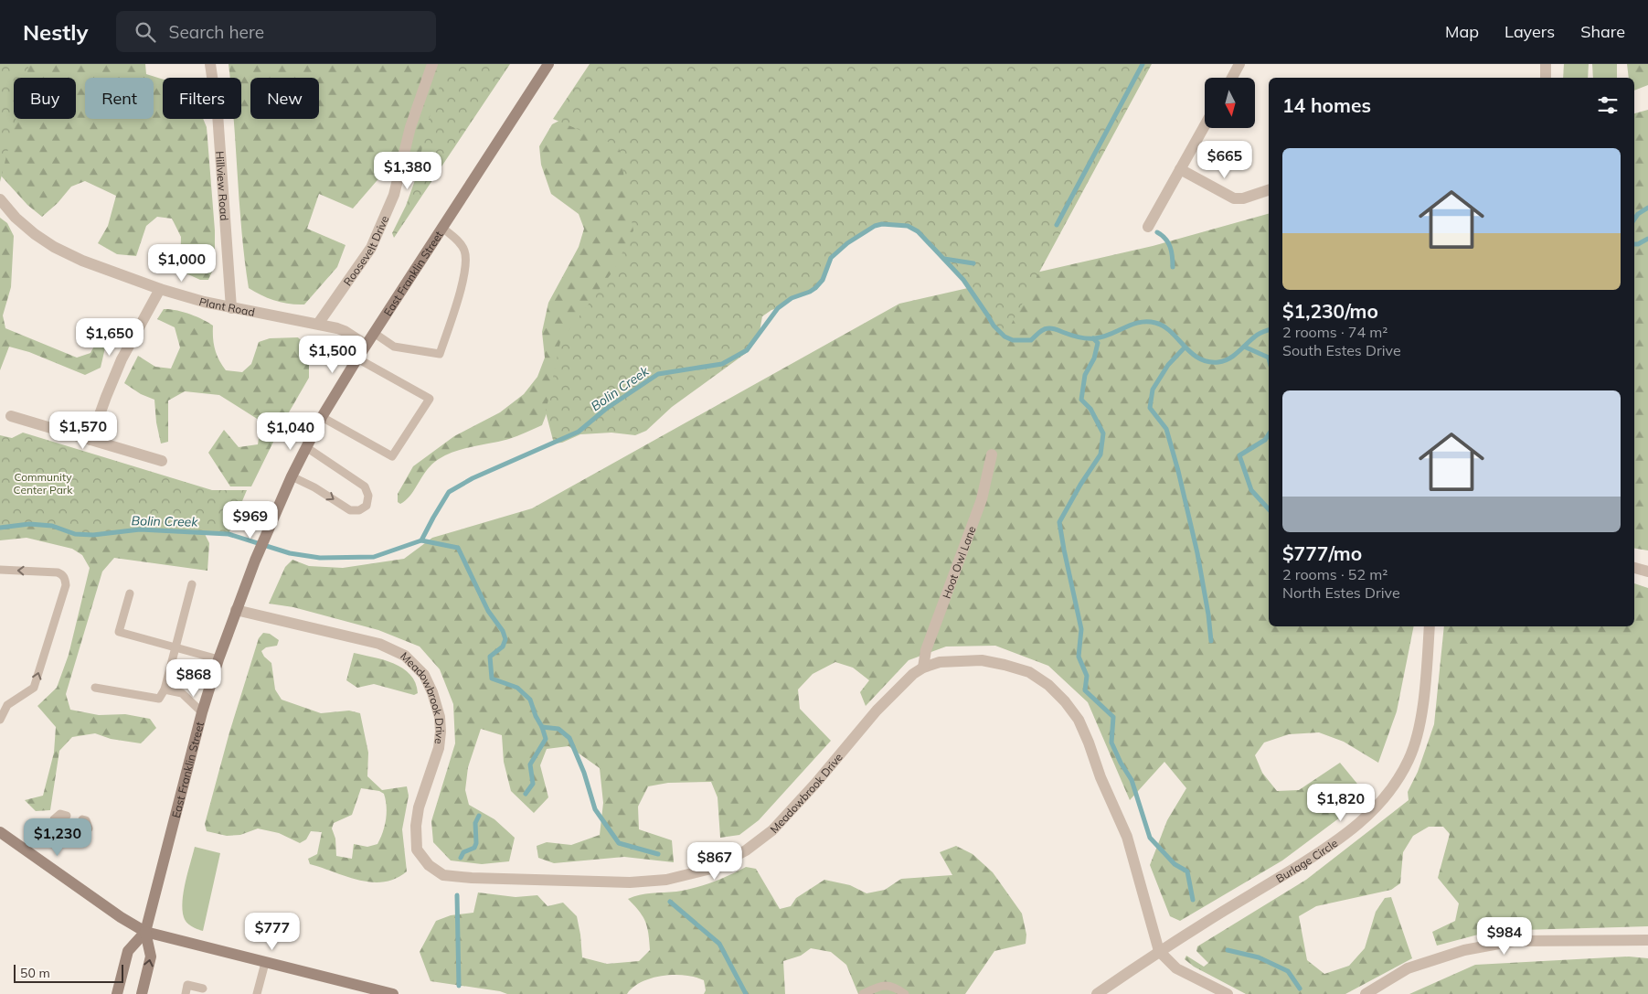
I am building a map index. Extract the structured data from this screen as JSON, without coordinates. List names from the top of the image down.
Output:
{
  "streets": {
    "main road": ["East Franklin Street"],
    "street": [
      "Hillview Road",
      "Roosevelt Drive",
      "Plant Road",
      "Hoot Owl Lane",
      "Meadowbrook Drive",
      "Burlage Circle"
    ]
  },
  "crossings": [
    ["Hillview Road", "Plant Road"],
    ["Roosevelt Drive", "Plant Road"],
    ["East Franklin Street", "Plant Road"],
    ["East Franklin Street", "Meadowbrook Drive"],
    ["Hoot Owl Lane", "Meadowbrook Drive"],
    ["Meadowbrook Drive", "Burlage Circle"]
  ],
  "water": ["Bolin Creek"],
  "parks": ["Community Center Park"],
  "scale_bar": "50 m",
  "north": "bottom",
  "page": {
    "header": "Nestly",
    "search": "Search here",
    "nav": ["Map", "Layers", "Share"],
    "chip": [
      "Buy",
      "Rent",
      "Filters",
      "New"
    ],
    "heading": "14 homes",
    "list": [
      {
        "name": "$1,230/mo",
        "note": "2 rooms · 74 m² · South Estes Drive"
      },
      {
        "name": "$777/mo",
        "note": "2 rooms · 52 m² · North Estes Drive"
      }
    ],
    "price": [
      "$665",
      "$1,380",
      "$1,000",
      "$1,650",
      "$1,500",
      "$1,570",
      "$1,040",
      "$969",
      "$868",
      "$1,820",
      "$1,230",
      "$867",
      "$777",
      "$984"
    ],
    "scale": "50 m"
  }
}
